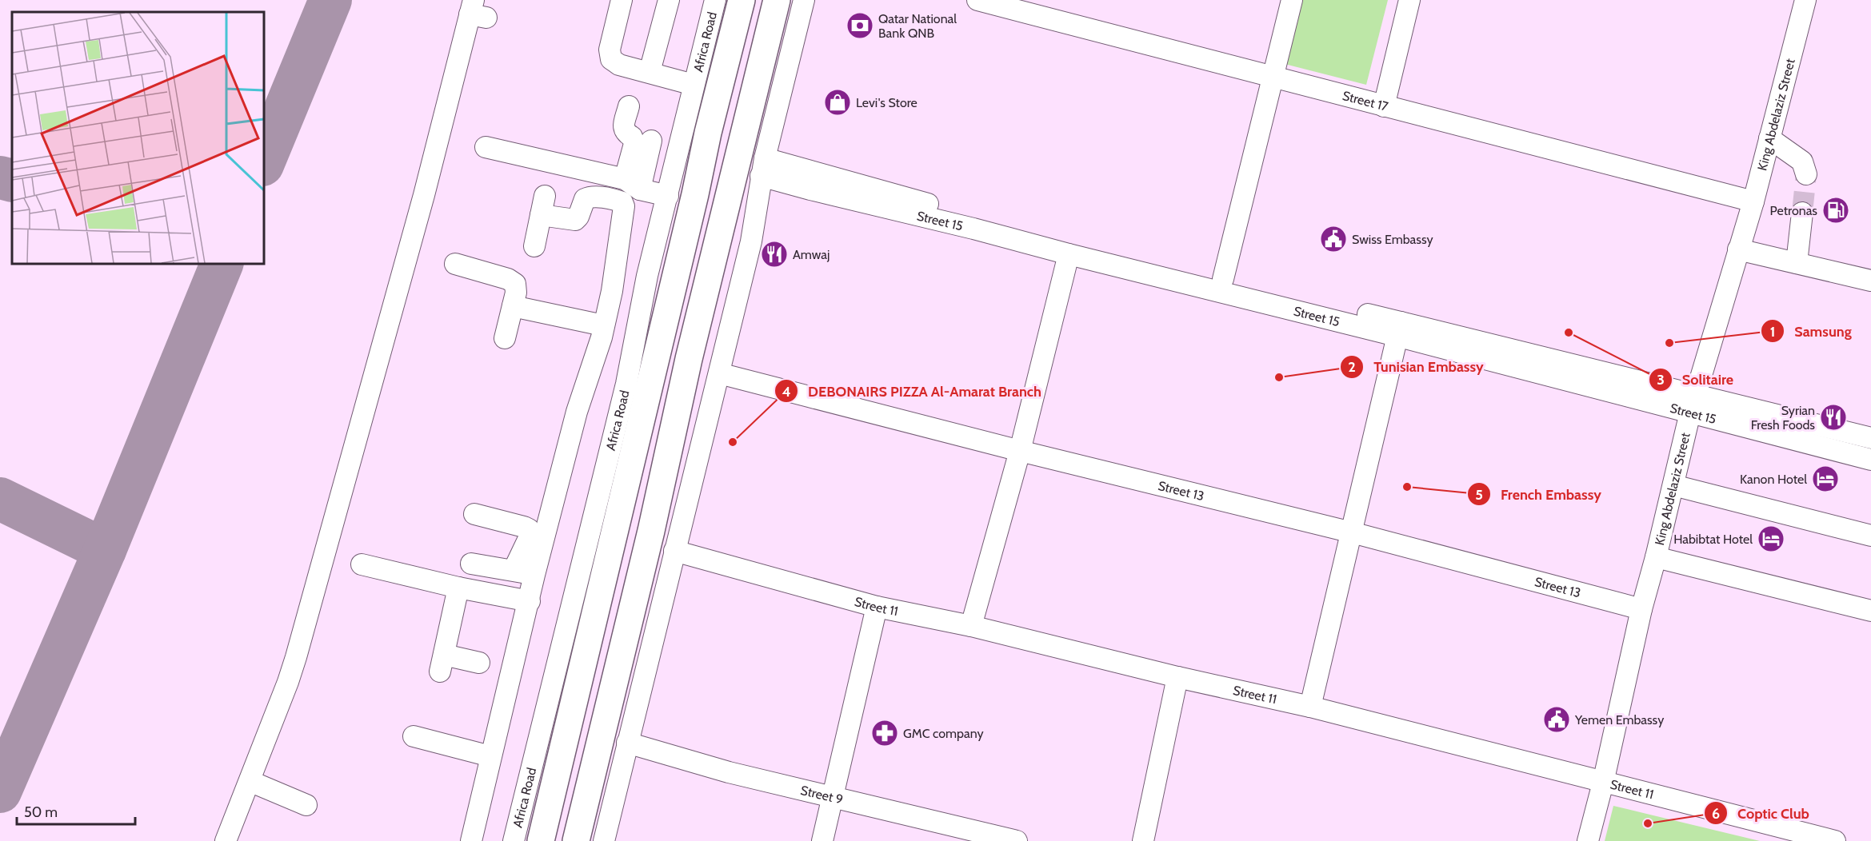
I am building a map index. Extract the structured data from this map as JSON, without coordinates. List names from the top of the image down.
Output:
{
  "streets": {
    "highway": ["Africa Road"],
    "street": [
      "Street 17",
      "King Abdelaziz Street",
      "Street 15",
      "Street 13",
      "Street 11",
      "Street 9"
    ]
  },
  "crossings": [
    ["Street 17", "King Abdelaziz Street"],
    ["King Abdelaziz Street", "Street 15"],
    ["King Abdelaziz Street", "Street 13"],
    ["King Abdelaziz Street", "Street 11"]
  ],
  "places": {
    "bank": ["Qatar National Bank QNB"],
    "shop": ["Levi's Store"],
    "fuel station": ["Petronas"],
    "public building": ["Swiss Embassy", "Yemen Embassy"],
    "restaurant": ["Amwaj", "Syrian Fresh Foods"],
    "other": [
      "Solitaire",
      "Samsung",
      "Tunisian Embassy",
      "DEBONAIRS PIZZA Al-Amarat Branch",
      "French Embassy",
      "Coptic Club"
    ],
    "hotel": ["Kanon Hotel", "Habibtat Hotel"],
    "pharmacy": ["GMC company"]
  },
  "scale_bar": "50 m"
}
